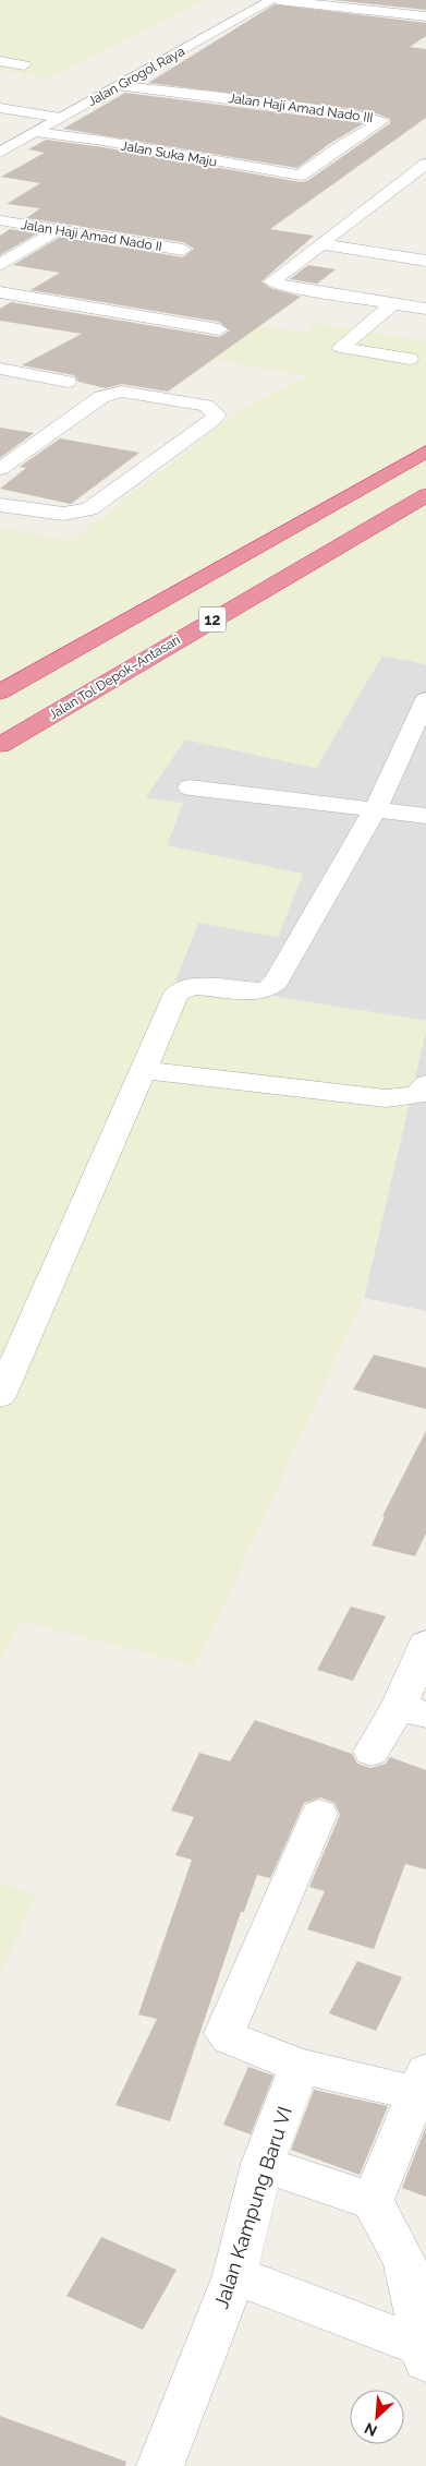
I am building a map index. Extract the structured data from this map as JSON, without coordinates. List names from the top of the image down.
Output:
{
  "streets": {
    "highway": ["12", "Jalan Tol Depok–Antasari"],
    "street": [
      "Jalan Grogol Raya",
      "Jalan Haji Amad Nado III",
      "Jalan Suka Maju",
      "Jalan Haji Amad Nado II",
      "Jalan Kampung Baru VI"
    ]
  },
  "crossings": [
    ["Jalan Grogol Raya", "Jalan Haji Amad Nado III"],
    ["Jalan Grogol Raya", "Jalan Suka Maju"],
    ["Jalan Haji Amad Nado III", "Jalan Suka Maju"]
  ],
  "north": "bottom left"
}
